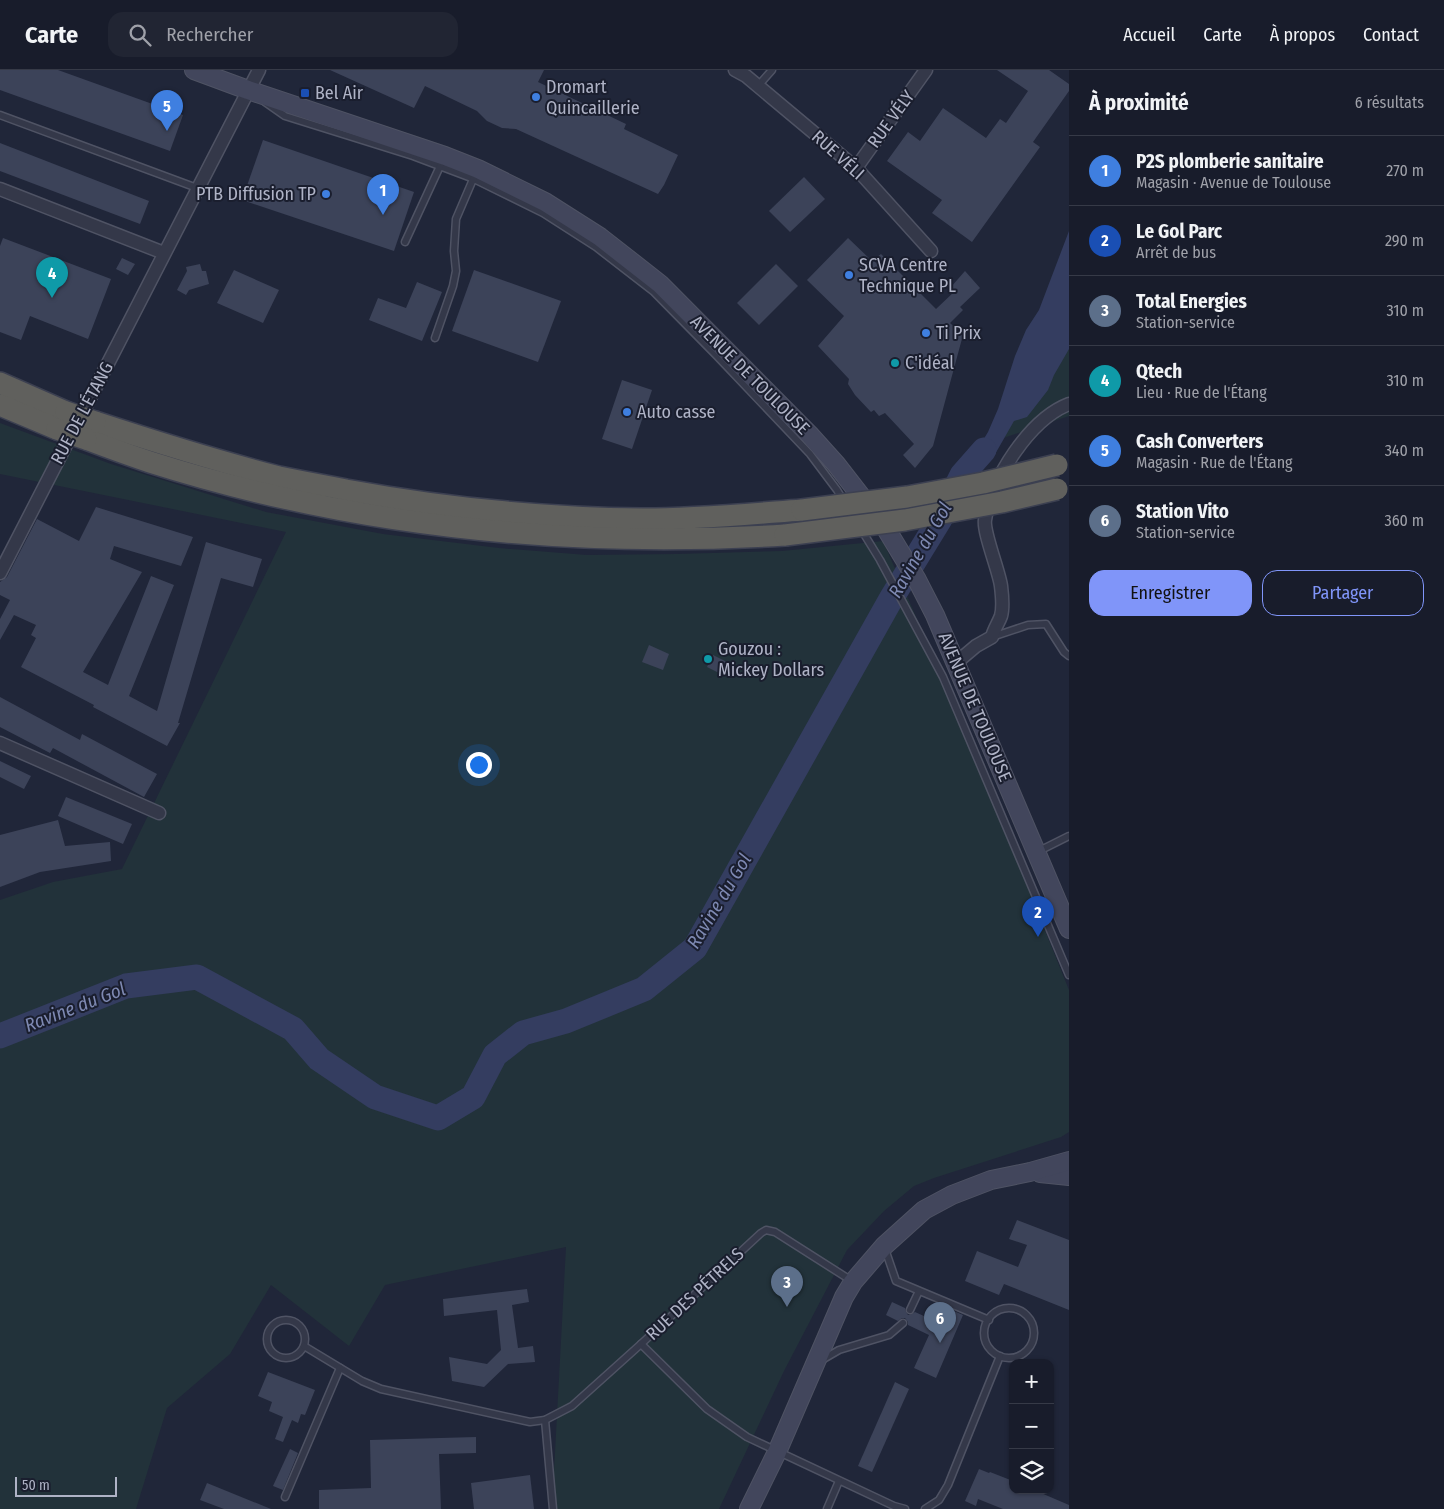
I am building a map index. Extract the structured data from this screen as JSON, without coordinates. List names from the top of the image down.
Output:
{
  "streets": {
    "main road": ["AVENUE DE TOULOUSE"],
    "street": ["RUE VÉLY", "RUE VÉLI", "RUE DE L'ÉTANG"],
    "lane": ["RUE DES PÉTRELS"]
  },
  "crossings": [
    ["RUE VÉLY", "RUE VÉLI"],
    ["AVENUE DE TOULOUSE", "RUE DE L'ÉTANG"]
  ],
  "water": ["Ravine du Gol"],
  "places": {
    "transit": ["Bel Air"],
    "other": [
      "Dromart Quincaillerie",
      "PTB Diffusion TP",
      "SCVA Centre Technique PL",
      "Ti Prix",
      "C'idéal",
      "Auto casse",
      "Gouzou : Mickey Dollars"
    ]
  },
  "scale_bar": "50 m",
  "page": {
    "header": "Carte",
    "search": "Rechercher",
    "nav": [
      "Accueil",
      "Carte",
      "À propos",
      "Contact"
    ],
    "heading": ["À proximité", "6 résultats"],
    "pins": [
      "5",
      "1",
      "4",
      "2",
      "3",
      "6"
    ],
    "list": [
      {
        "mark": "1",
        "name": "P2S plomberie sanitaire",
        "note": "Magasin · Avenue de Toulouse",
        "value": "270 m"
      },
      {
        "mark": "2",
        "name": "Le Gol Parc",
        "note": "Arrêt de bus",
        "value": "290 m"
      },
      {
        "mark": "3",
        "name": "Total Energies",
        "note": "Station-service",
        "value": "310 m"
      },
      {
        "mark": "4",
        "name": "Qtech",
        "note": "Lieu · Rue de l'Étang",
        "value": "310 m"
      },
      {
        "mark": "5",
        "name": "Cash Converters",
        "note": "Magasin · Rue de l'Étang",
        "value": "340 m"
      },
      {
        "mark": "6",
        "name": "Station Vito",
        "note": "Station-service",
        "value": "360 m"
      }
    ],
    "buttons": ["Enregistrer", "Partager"],
    "map_buttons": ["+", "−"],
    "scale": "50 m"
  }
}
